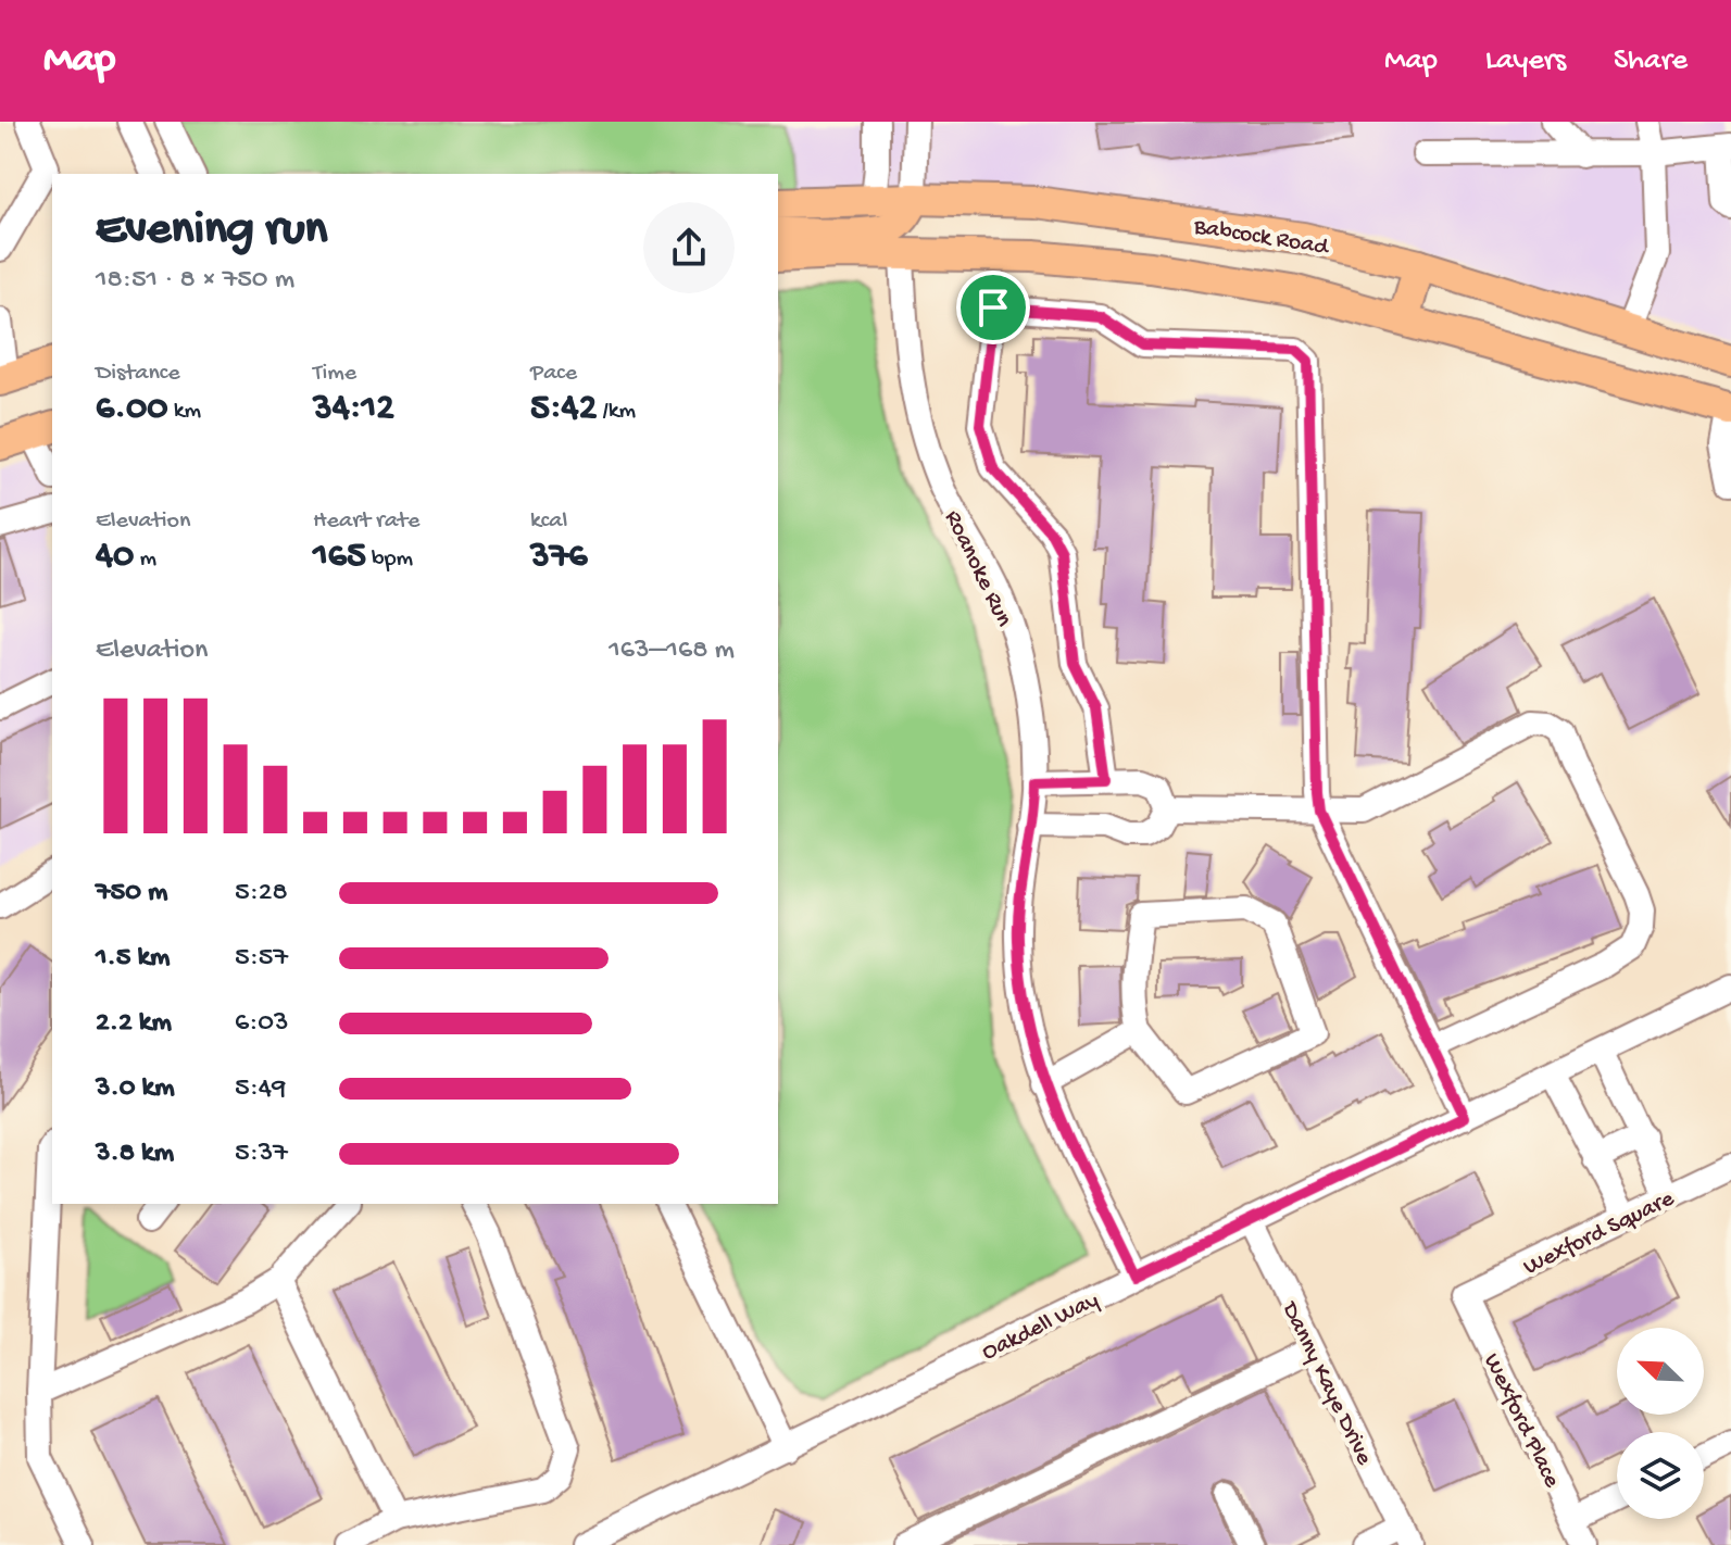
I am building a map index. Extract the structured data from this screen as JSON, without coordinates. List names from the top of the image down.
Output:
{
  "streets": {
    "main road": ["Babcock Road"],
    "street": [
      "Roanoke Run",
      "Wexford Square",
      "Oakdell Way",
      "Danny Kaye Drive",
      "Wexford Place"
    ]
  },
  "crossings": [
    ["Roanoke Run", "Oakdell Way"],
    ["Wexford Square", "Wexford Place"],
    ["Oakdell Way", "Danny Kaye Drive"]
  ],
  "north": "top left",
  "page": {
    "header": "Map",
    "nav": ["Map", "Layers", "Share"],
    "heading": ["Evening run", "18:51 · 8 × 750 m"],
    "stats": [
      ["Distance", "6.00 km"],
      ["Time", "34:12"],
      ["Pace", "5:42 /km"],
      ["Elevation", "40 m"],
      ["Heart rate", "165 bpm"],
      ["kcal", "376"]
    ],
    "chart": ["Elevation", "163–168 m"],
    "list": [
      {
        "name": "750 m",
        "note": "5:28"
      },
      {
        "name": "1.5 km",
        "note": "5:57"
      },
      {
        "name": "2.2 km",
        "note": "6:03"
      },
      {
        "name": "3.0 km",
        "note": "5:49"
      },
      {
        "name": "3.8 km",
        "note": "5:37"
      }
    ]
  }
}
